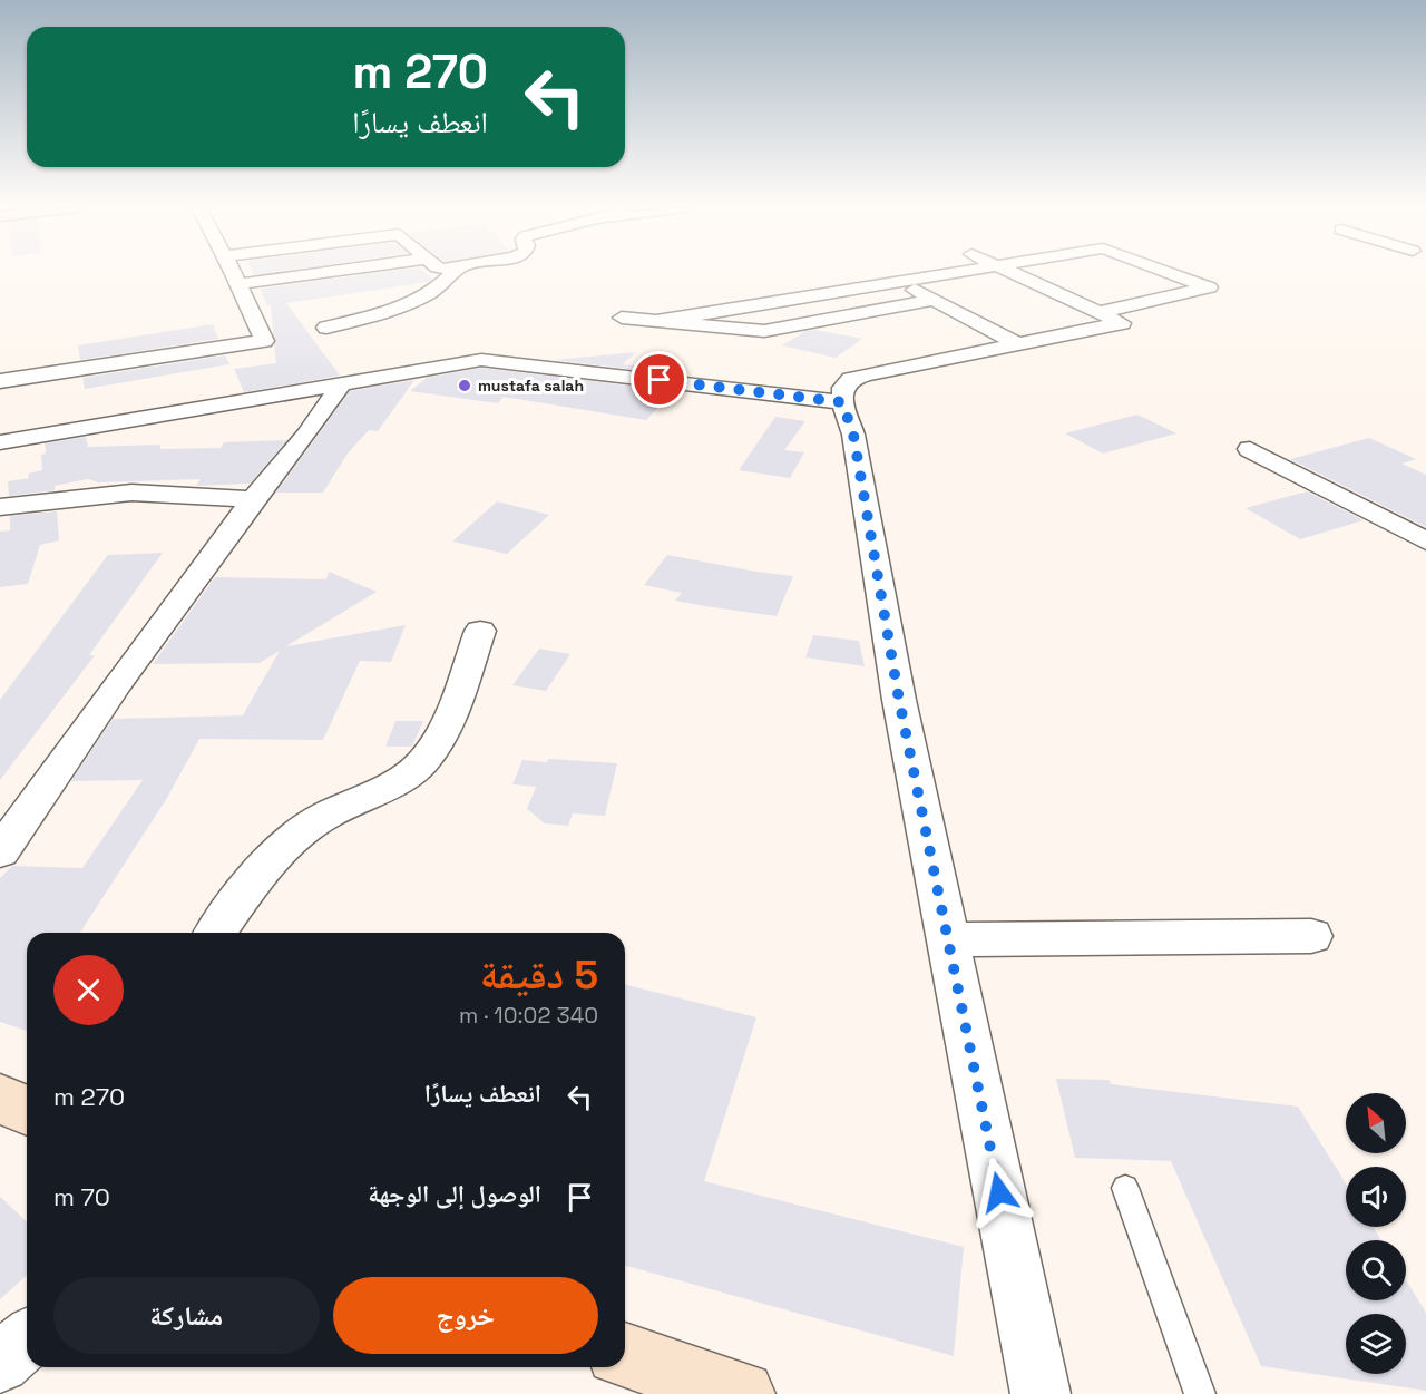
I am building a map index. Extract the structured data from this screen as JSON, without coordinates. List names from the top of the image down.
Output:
{
  "places": ["mustafa salah"],
  "north": "top left",
  "page": {
    "turn": ["270 m", "انعطف يسارًا"],
    "heading": ["5 دقيقة", "340 m · 10:02"],
    "list": [
      {
        "name": "انعطف يسارًا",
        "value": "270 m"
      },
      {
        "name": "الوصول إلى الوجهة",
        "value": "70 m"
      }
    ],
    "buttons": ["خروج", "مشاركة"]
  }
}
